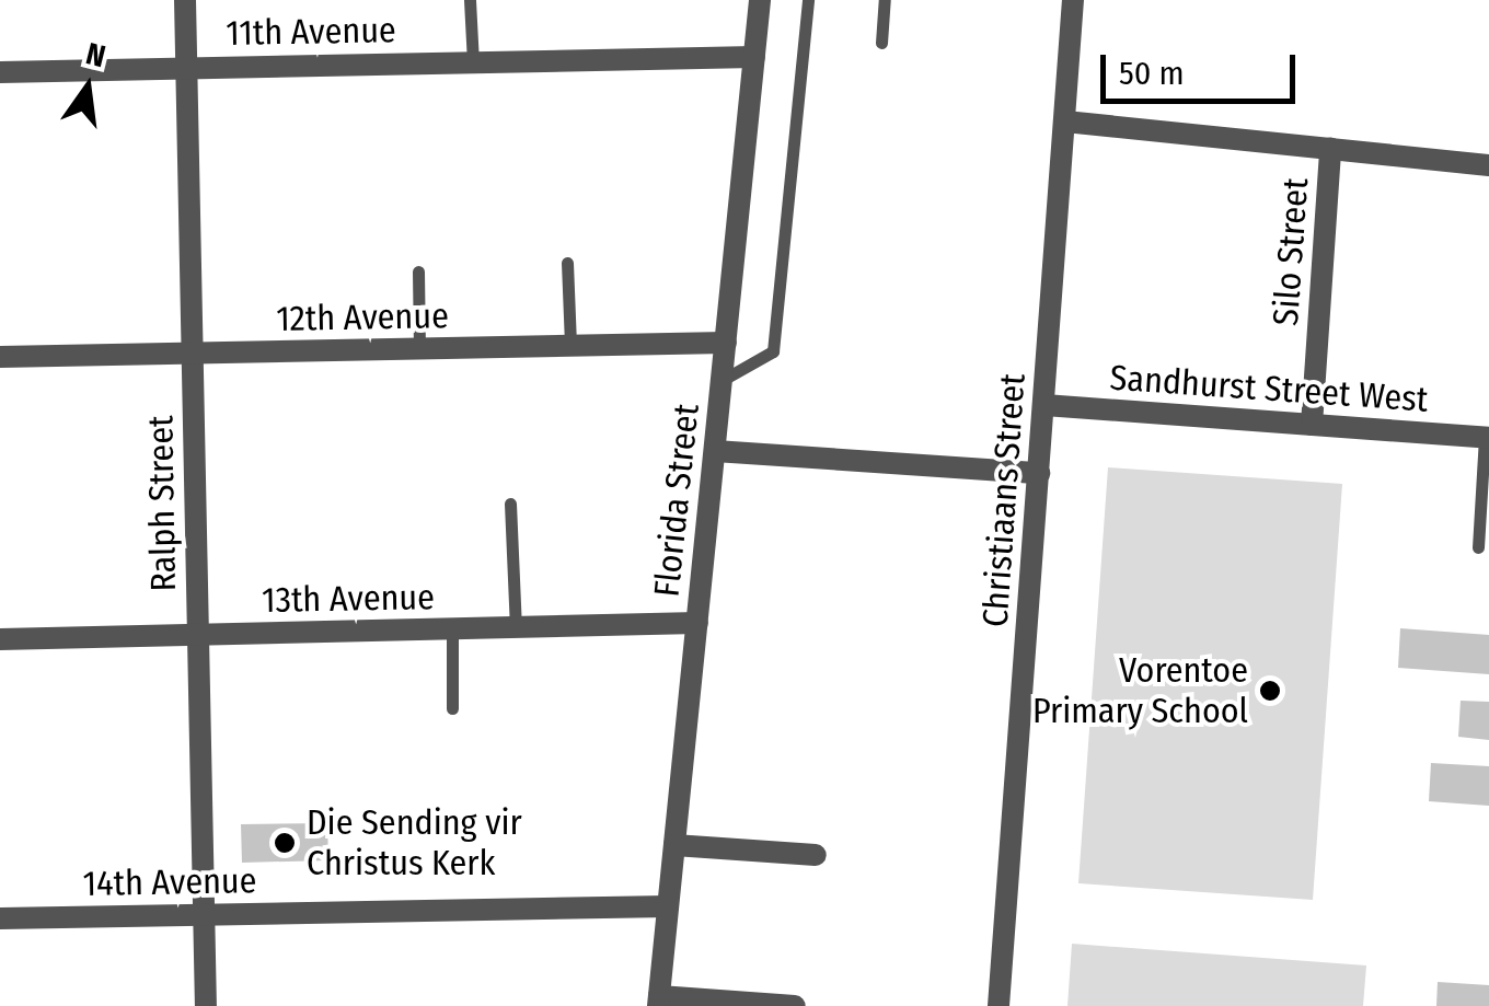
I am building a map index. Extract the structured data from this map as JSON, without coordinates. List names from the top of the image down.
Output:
{
  "streets": {
    "street": [
      "11th Avenue",
      "Silo Street",
      "12th Avenue",
      "Sandhurst Street West",
      "Florida Street",
      "Christiaans Street",
      "Ralph Street",
      "13th Avenue",
      "14th Avenue"
    ]
  },
  "crossings": [
    ["11th Avenue", "Florida Street"],
    ["11th Avenue", "Ralph Street"],
    ["Silo Street", "Sandhurst Street West"],
    ["Silo Street", "Christiaans Street"],
    ["12th Avenue", "Florida Street"],
    ["12th Avenue", "Ralph Street"],
    ["Sandhurst Street West", "Christiaans Street"],
    ["Florida Street", "13th Avenue"],
    ["Florida Street", "14th Avenue"],
    ["Ralph Street", "13th Avenue"],
    ["Ralph Street", "14th Avenue"]
  ],
  "places": ["Vorentoe Primary School", "Die Sending vir Christus Kerk"],
  "scale_bar": "50 m",
  "north": "top"
}
